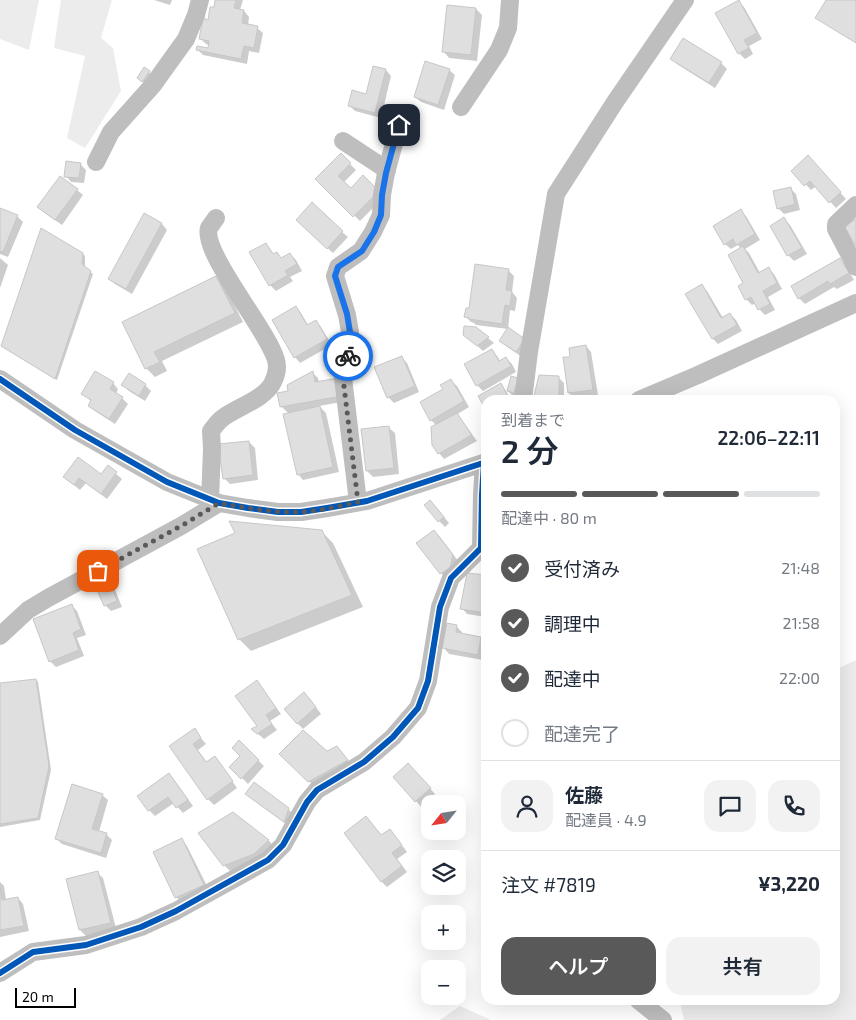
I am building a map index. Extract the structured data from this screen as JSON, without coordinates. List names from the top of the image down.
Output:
{
  "scale_bar": "20 m",
  "north": "bottom left",
  "page": {
    "heading": ["2 分", "到着まで", "22:06–22:11"],
    "panel": [
      "佐藤",
      "配達員 · 4.9",
      "注文 #7819",
      "¥3,220"
    ],
    "bar": "配達中 · 80 m",
    "list": [
      ["受付済み", "21:48"],
      ["調理中", "21:58"],
      ["配達中", "22:00"],
      "配達完了"
    ],
    "map_buttons": ["+", "−"],
    "buttons": ["ヘルプ", "共有"],
    "scale": "20 m"
  }
}
